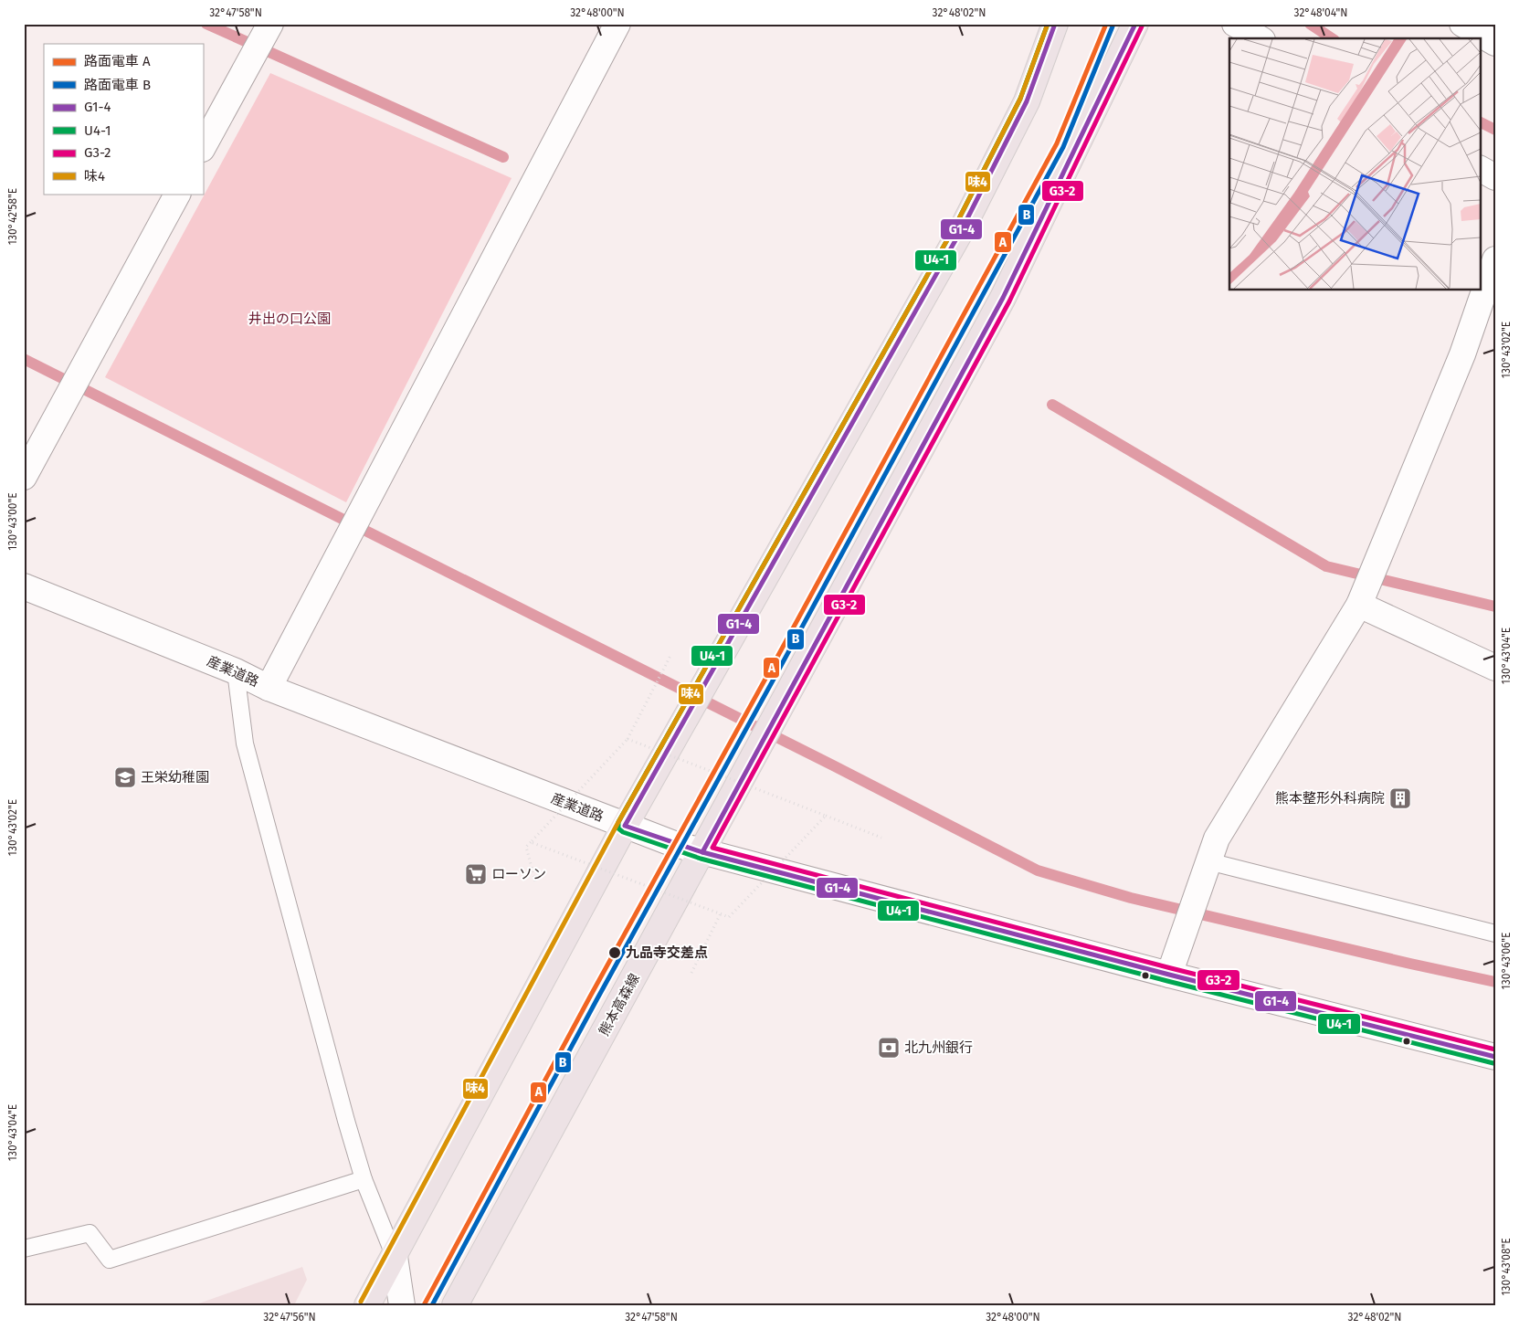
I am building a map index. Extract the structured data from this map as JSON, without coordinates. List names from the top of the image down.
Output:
{
  "streets": {
    "main road": ["熊本高森線"],
    "street": ["産業道路"]
  },
  "crossings": [
    ["産業道路", "熊本高森線"]
  ],
  "parks": ["井出の口公園"],
  "places": {
    "school or university": ["王栄幼稚園"],
    "building": ["熊本整形外科病院"],
    "supermarket": ["ローソン"],
    "other": ["九品寺交差点"],
    "bank": ["北九州銀行"]
  },
  "lines": [
    "tram line A",
    "transit line G1-4",
    "transit line U4-1",
    "transit line 味4",
    "tram line B",
    "transit line G3-2"
  ],
  "legend": [
    "路面電車 A",
    "路面電車 B",
    "G1-4",
    "U4-1",
    "G3-2",
    "味4"
  ],
  "coordinates": [
    "32°47'58\"N",
    "32°48'00\"N",
    "32°48'02\"N",
    "32°48'04\"N",
    "130°42'58\"E",
    "130°43'02\"E",
    "130°43'00\"E",
    "130°43'04\"E",
    "130°43'06\"E",
    "130°43'08\"E",
    "32°47'56\"N"
  ]
}
